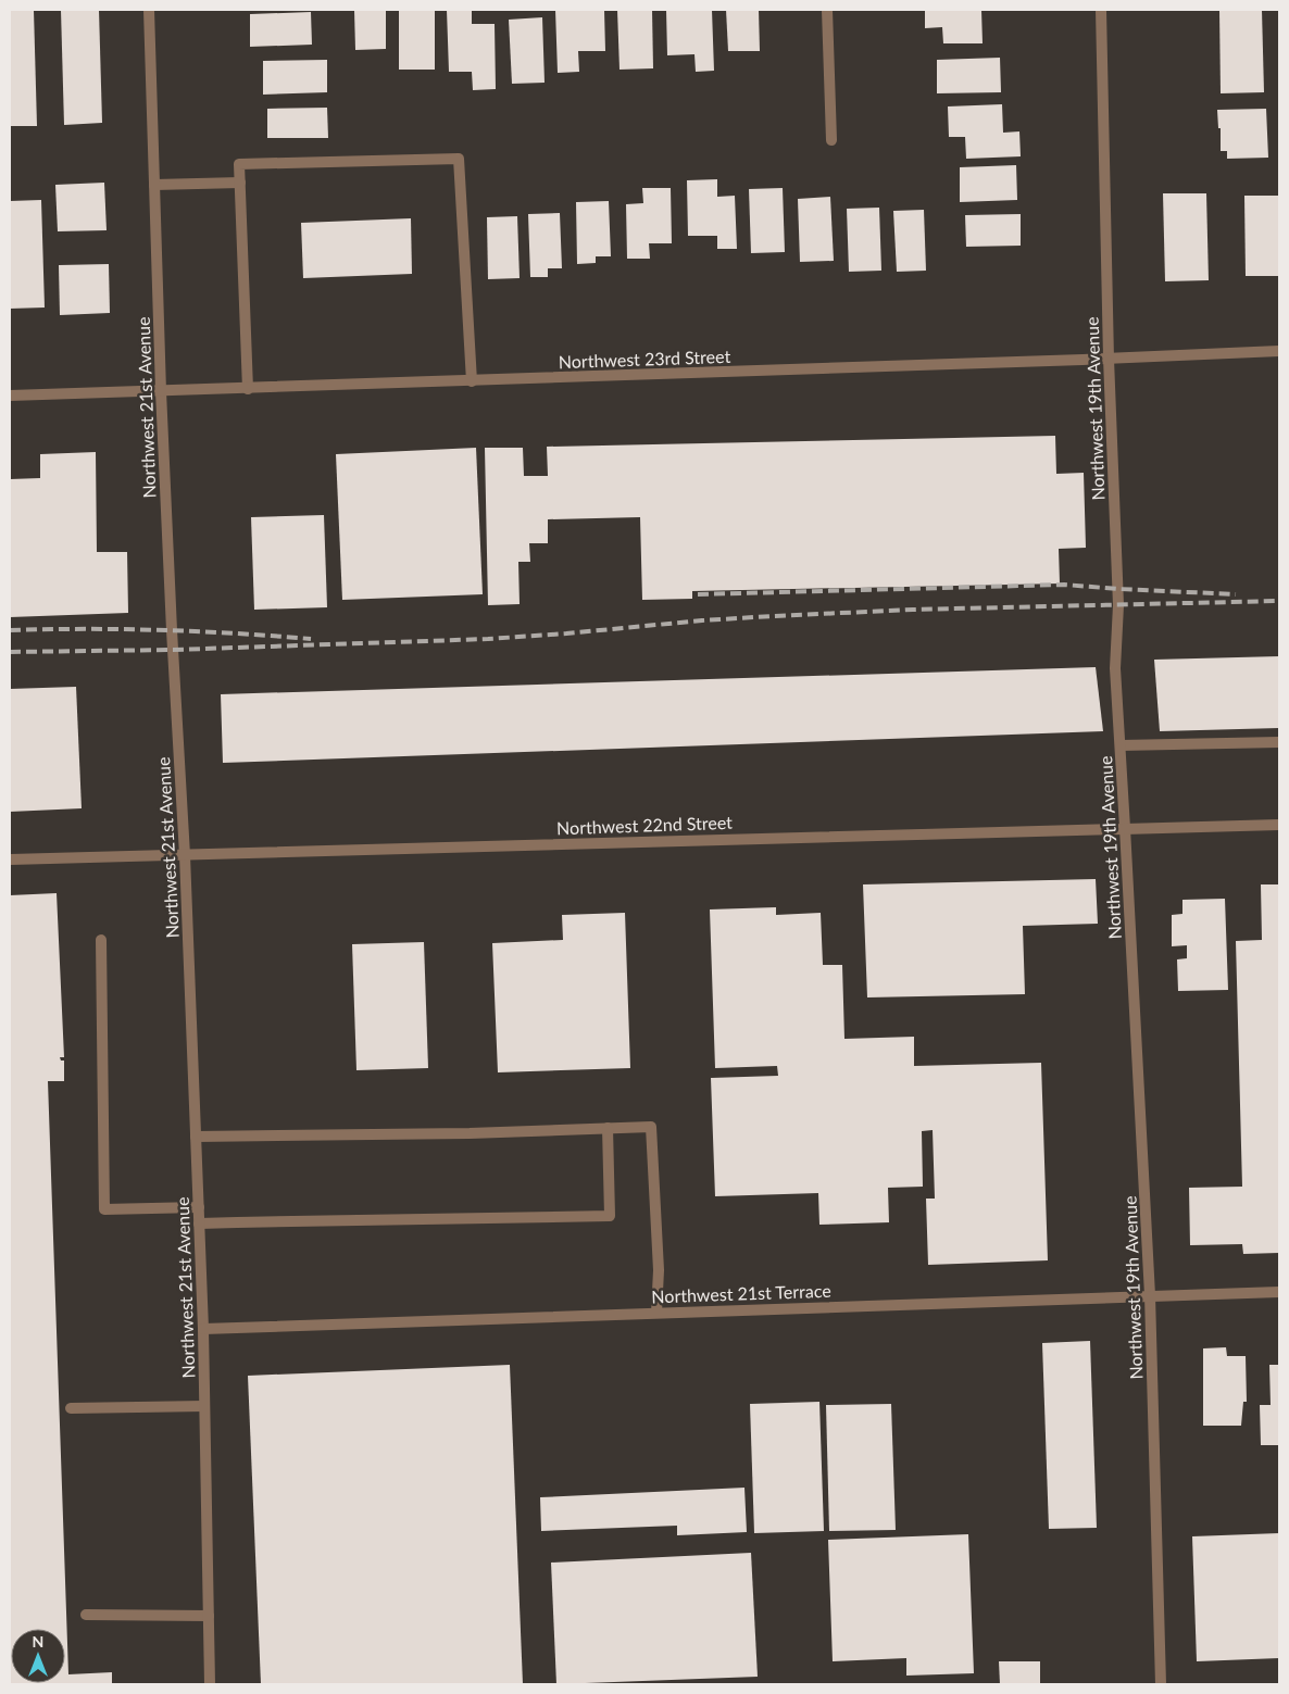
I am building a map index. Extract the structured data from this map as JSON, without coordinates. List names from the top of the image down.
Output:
{
  "streets": {
    "street": [
      "Northwest 23rd Street",
      "Northwest 21st Avenue",
      "Northwest 19th Avenue",
      "Northwest 22nd Street",
      "Northwest 21st Terrace"
    ]
  },
  "crossings": [
    ["Northwest 23rd Street", "Northwest 21st Avenue"],
    ["Northwest 23rd Street", "Northwest 19th Avenue"],
    ["Northwest 21st Avenue", "Northwest 22nd Street"],
    ["Northwest 21st Avenue", "Northwest 21st Terrace"],
    ["Northwest 19th Avenue", "Northwest 22nd Street"],
    ["Northwest 19th Avenue", "Northwest 21st Terrace"]
  ],
  "north": "top"
}
